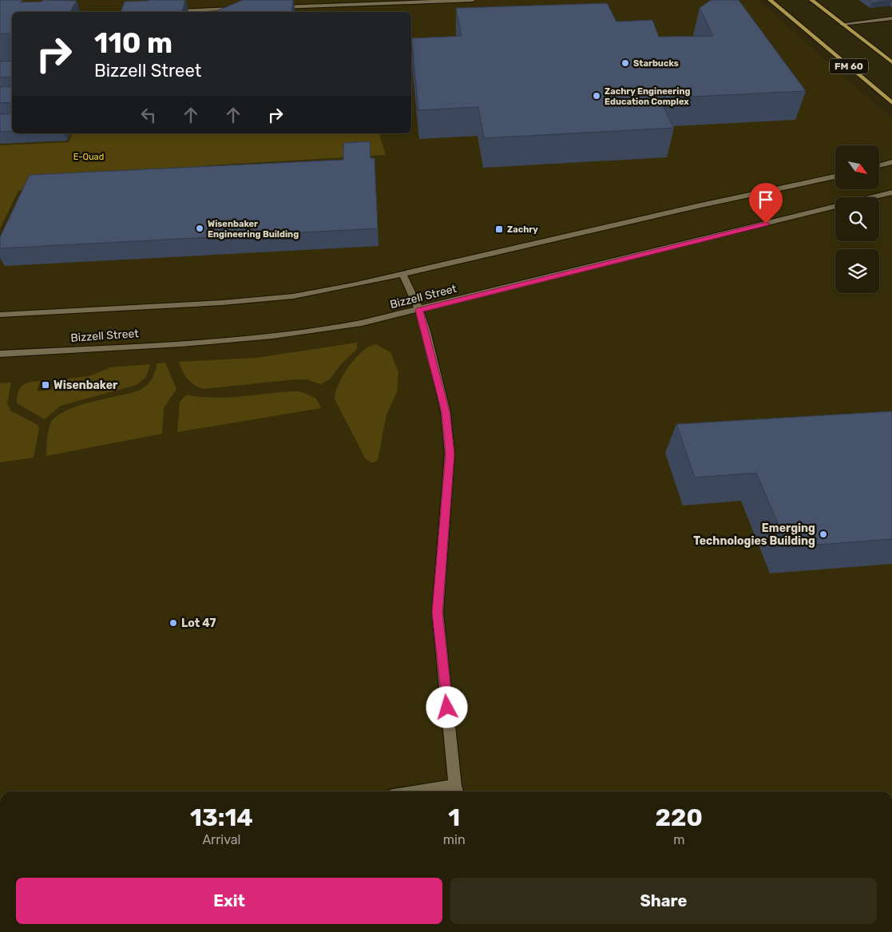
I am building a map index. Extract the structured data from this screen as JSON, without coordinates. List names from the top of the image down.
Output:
{
  "streets": {
    "main road": ["FM 60"],
    "street": ["Bizzell Street"]
  },
  "parks": ["E-Quad"],
  "places": {
    "other": [
      "Starbucks",
      "Zachry Engineering Education Complex",
      "Wisenbaker Engineering Building",
      "Emerging Technologies Building",
      "Lot 47"
    ],
    "transit": ["Zachry", "Wisenbaker"]
  },
  "north": "bottom right",
  "page": {
    "turn": ["110 m", "Bizzell Street"],
    "eta": [
      "13:14",
      "Arrival",
      "1",
      "min",
      "220",
      "m"
    ],
    "buttons": ["Exit", "Share"]
  }
}
